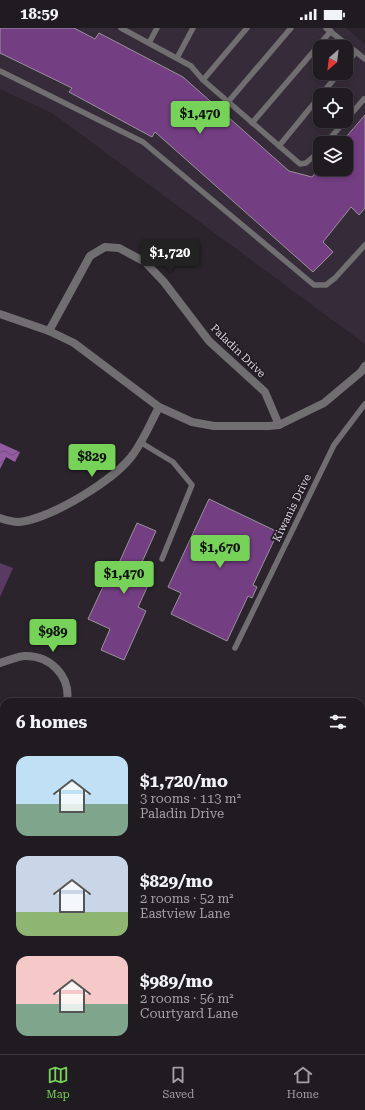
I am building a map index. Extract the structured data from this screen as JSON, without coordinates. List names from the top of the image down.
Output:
{
  "streets": {
    "street": ["Paladin Drive"],
    "lane": ["Kiwanis Drive"]
  },
  "north": "bottom left",
  "page": {
    "status": "18:59",
    "price": [
      "$1,470",
      "$1,720",
      "$829",
      "$1,670",
      "$1,470",
      "$989"
    ],
    "heading": "6 homes",
    "list": [
      {
        "name": "$1,720/mo",
        "note": "3 rooms · 113 m² · Paladin Drive"
      },
      {
        "name": "$829/mo",
        "note": "2 rooms · 52 m² · Eastview Lane"
      },
      {
        "name": "$989/mo",
        "note": "2 rooms · 56 m² · Courtyard Lane"
      }
    ],
    "tabs": ["Map", "Saved", "Home"]
  }
}
